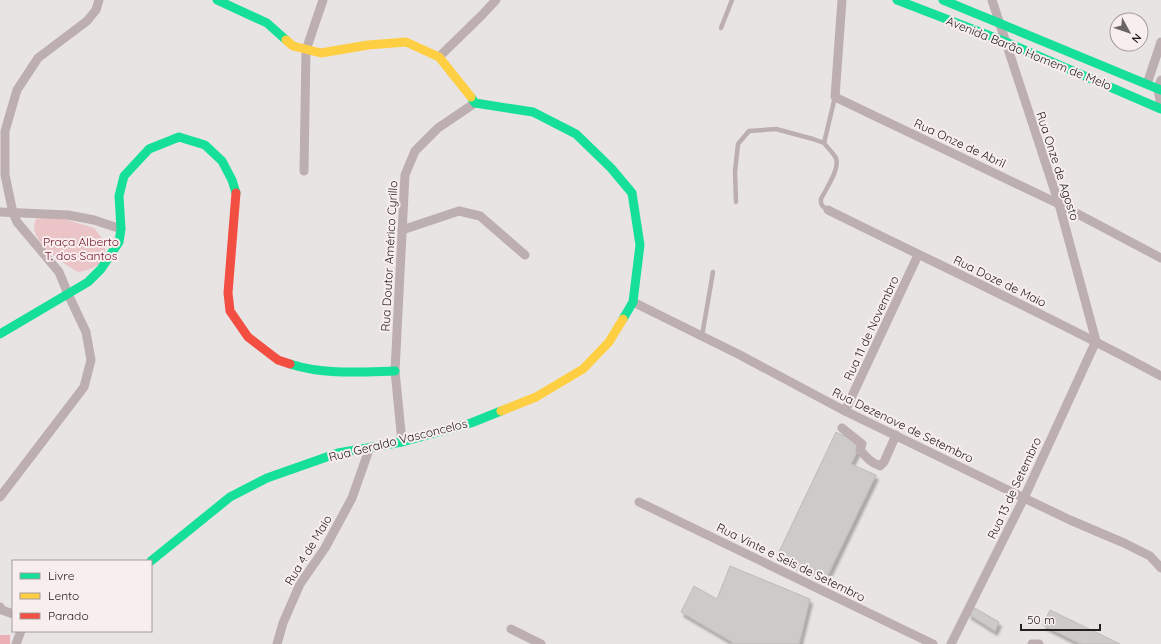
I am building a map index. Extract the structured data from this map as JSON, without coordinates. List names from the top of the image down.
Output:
{
  "streets": {
    "street": [
      "Avenida Barão Homem de Melo",
      "Rua Onze de Abril",
      "Rua Onze de Agosto",
      "Rua Doutor Américo Cyrillo",
      "Rua Doze de Maio",
      "Rua 11 de Novembro",
      "Rua Dezenove de Setembro",
      "Rua Geraldo Vasconcelos",
      "Rua 13 de Setembro",
      "Rua 4 de Maio",
      "Rua Vinte e Seis de Setembro"
    ]
  },
  "crossings": [
    ["Avenida Barão Homem de Melo", "Rua Onze de Agosto"],
    ["Rua Onze de Abril", "Rua Onze de Agosto"],
    ["Rua Onze de Agosto", "Rua Doze de Maio"],
    ["Rua Onze de Agosto", "Rua 13 de Setembro"],
    ["Rua Doutor Américo Cyrillo", "Rua Geraldo Vasconcelos"],
    ["Rua Doze de Maio", "Rua 11 de Novembro"],
    ["Rua Doze de Maio", "Rua 13 de Setembro"],
    ["Rua 11 de Novembro", "Rua Dezenove de Setembro"],
    ["Rua Dezenove de Setembro", "Rua Geraldo Vasconcelos"],
    ["Rua Dezenove de Setembro", "Rua 13 de Setembro"],
    ["Rua Geraldo Vasconcelos", "Rua 4 de Maio"]
  ],
  "parks": ["Praça Alberto T. dos Santos"],
  "legend": ["Livre", "Lento", "Parado"],
  "scale_bar": "50 m",
  "north": "bottom right"
}
